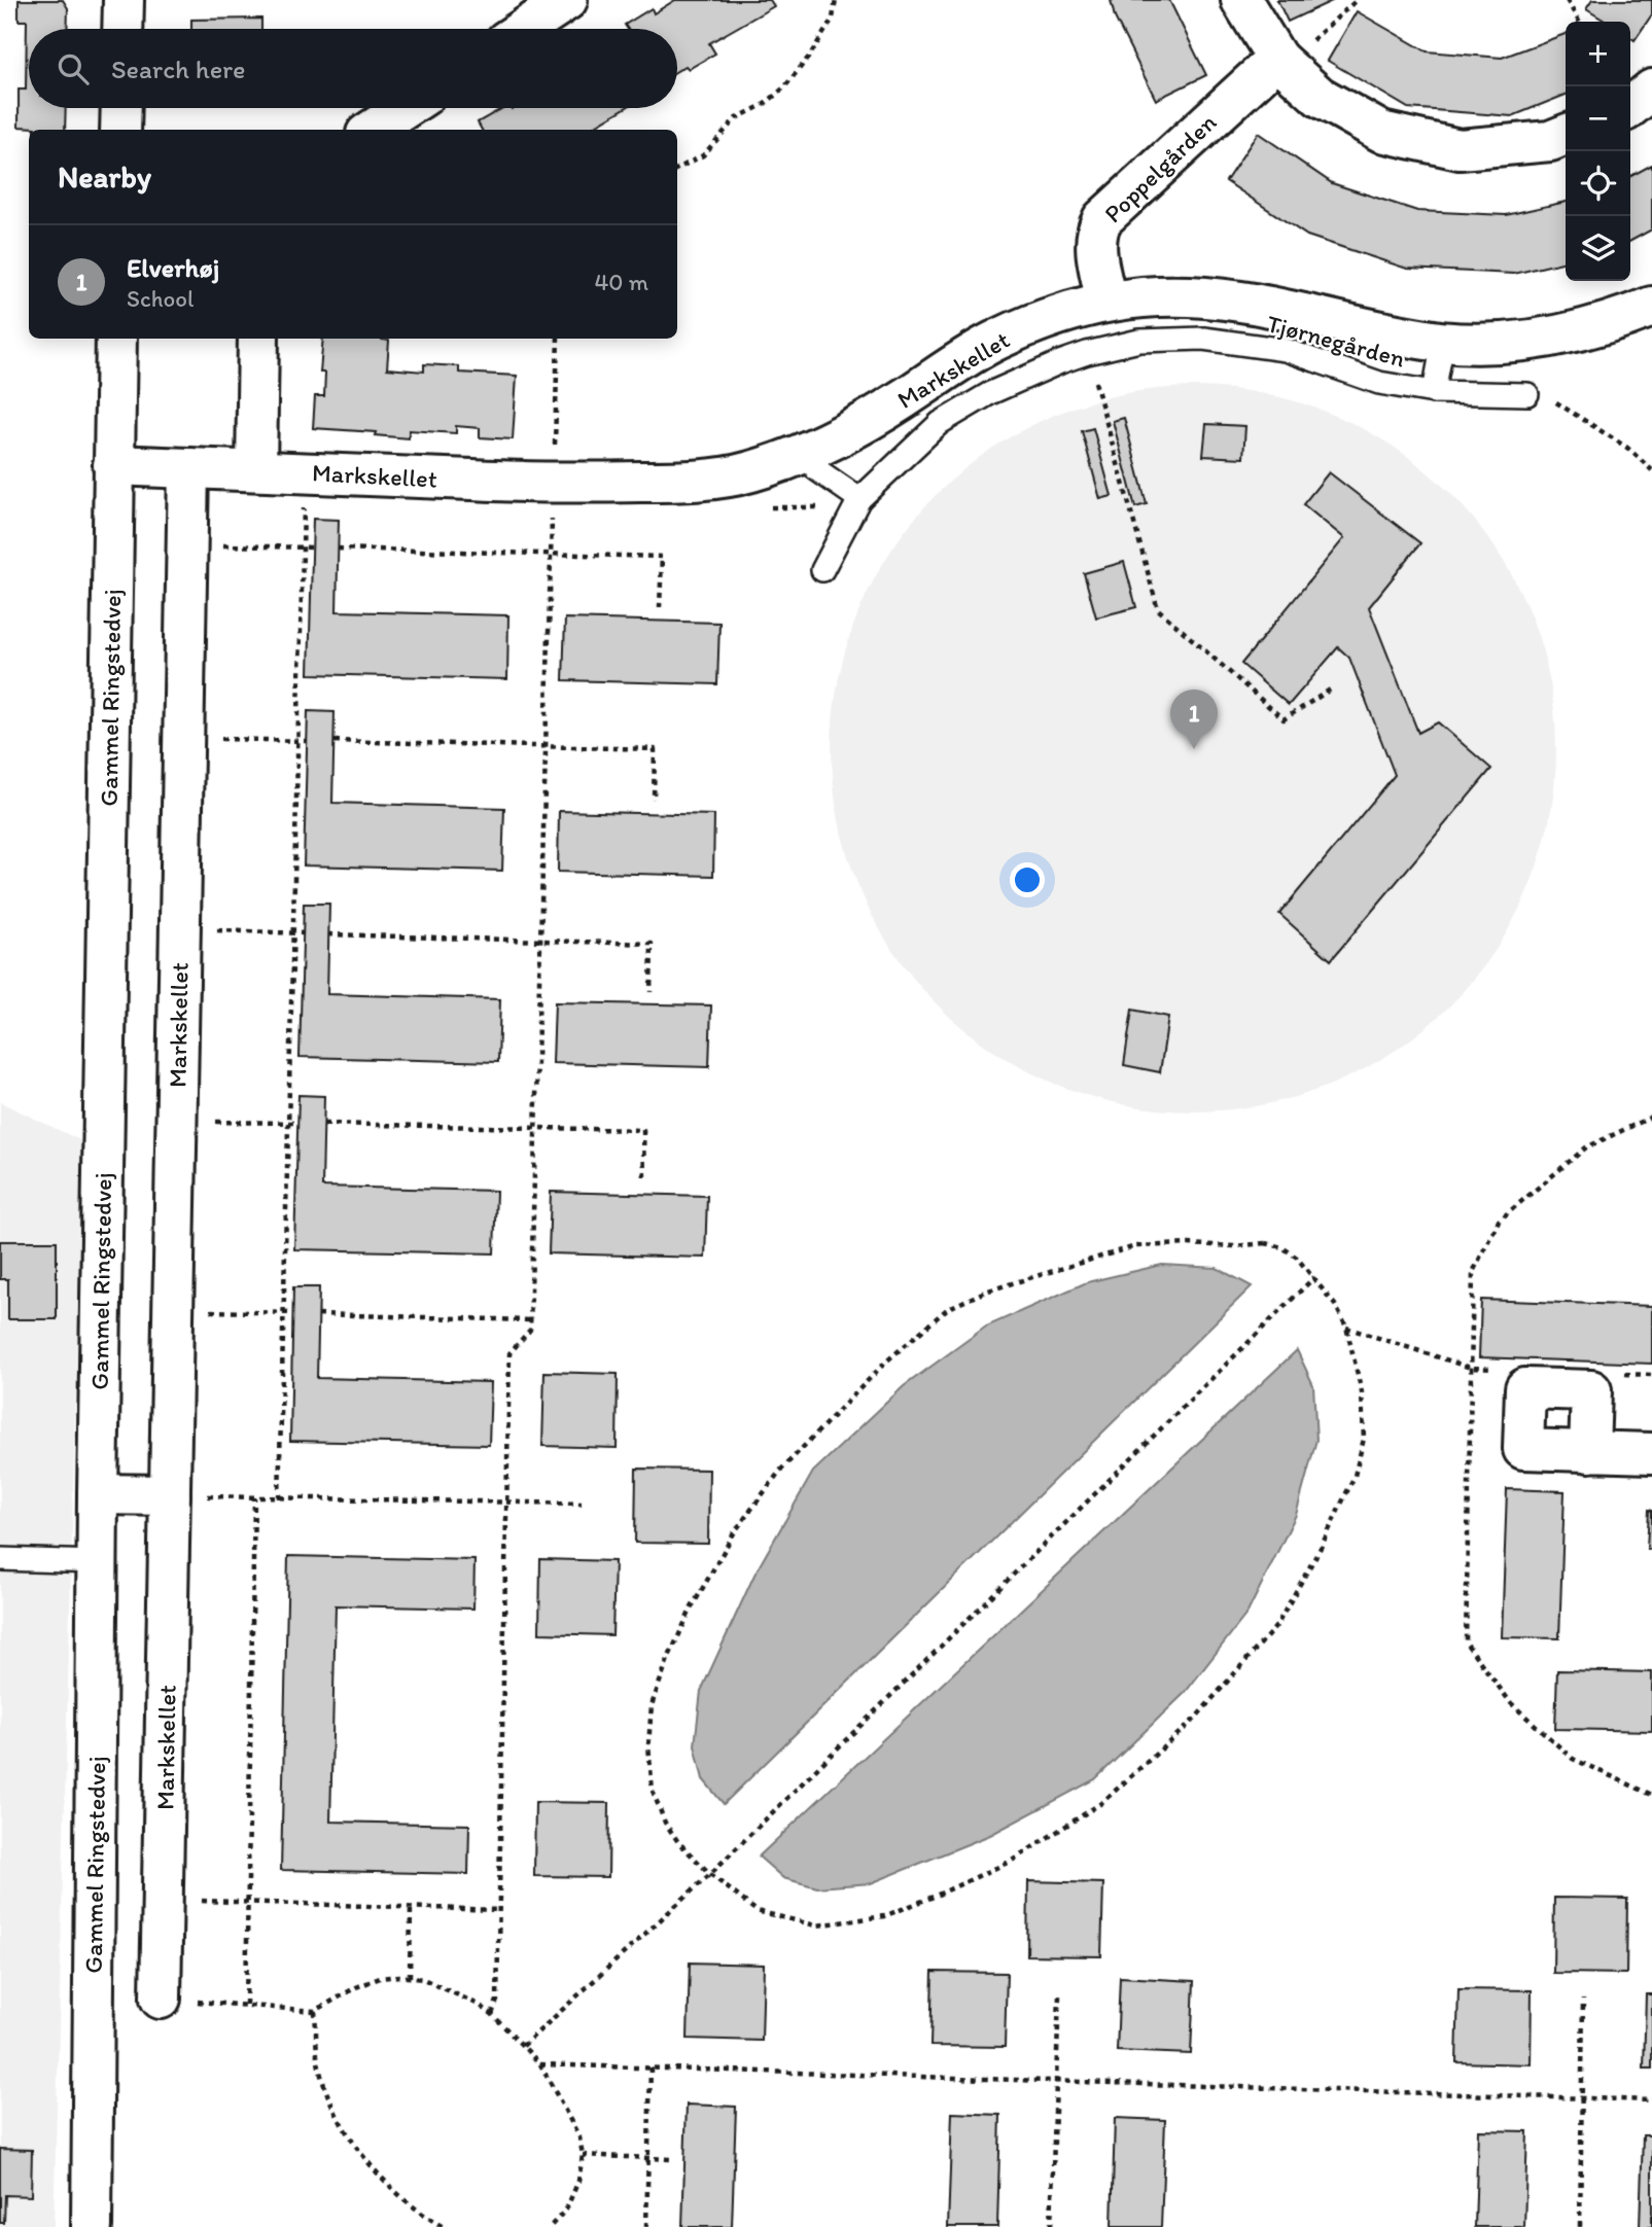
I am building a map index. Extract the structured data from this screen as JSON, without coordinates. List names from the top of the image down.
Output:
{
  "streets": {
    "street": ["Poppelgården", "Markskellet", "Gammel Ringstedvej"],
    "lane": ["Tjørnegården"]
  },
  "crossings": [
    ["Poppelgården", "Markskellet"],
    ["Tjørnegården", "Markskellet"],
    ["Markskellet", "Gammel Ringstedvej"]
  ],
  "page": {
    "map_buttons": ["+", "−"],
    "search": "Search here",
    "heading": "Nearby",
    "list": [
      {
        "mark": "1",
        "name": "Elverhøj",
        "note": "School",
        "value": "40 m"
      }
    ],
    "pins": "1"
  }
}
